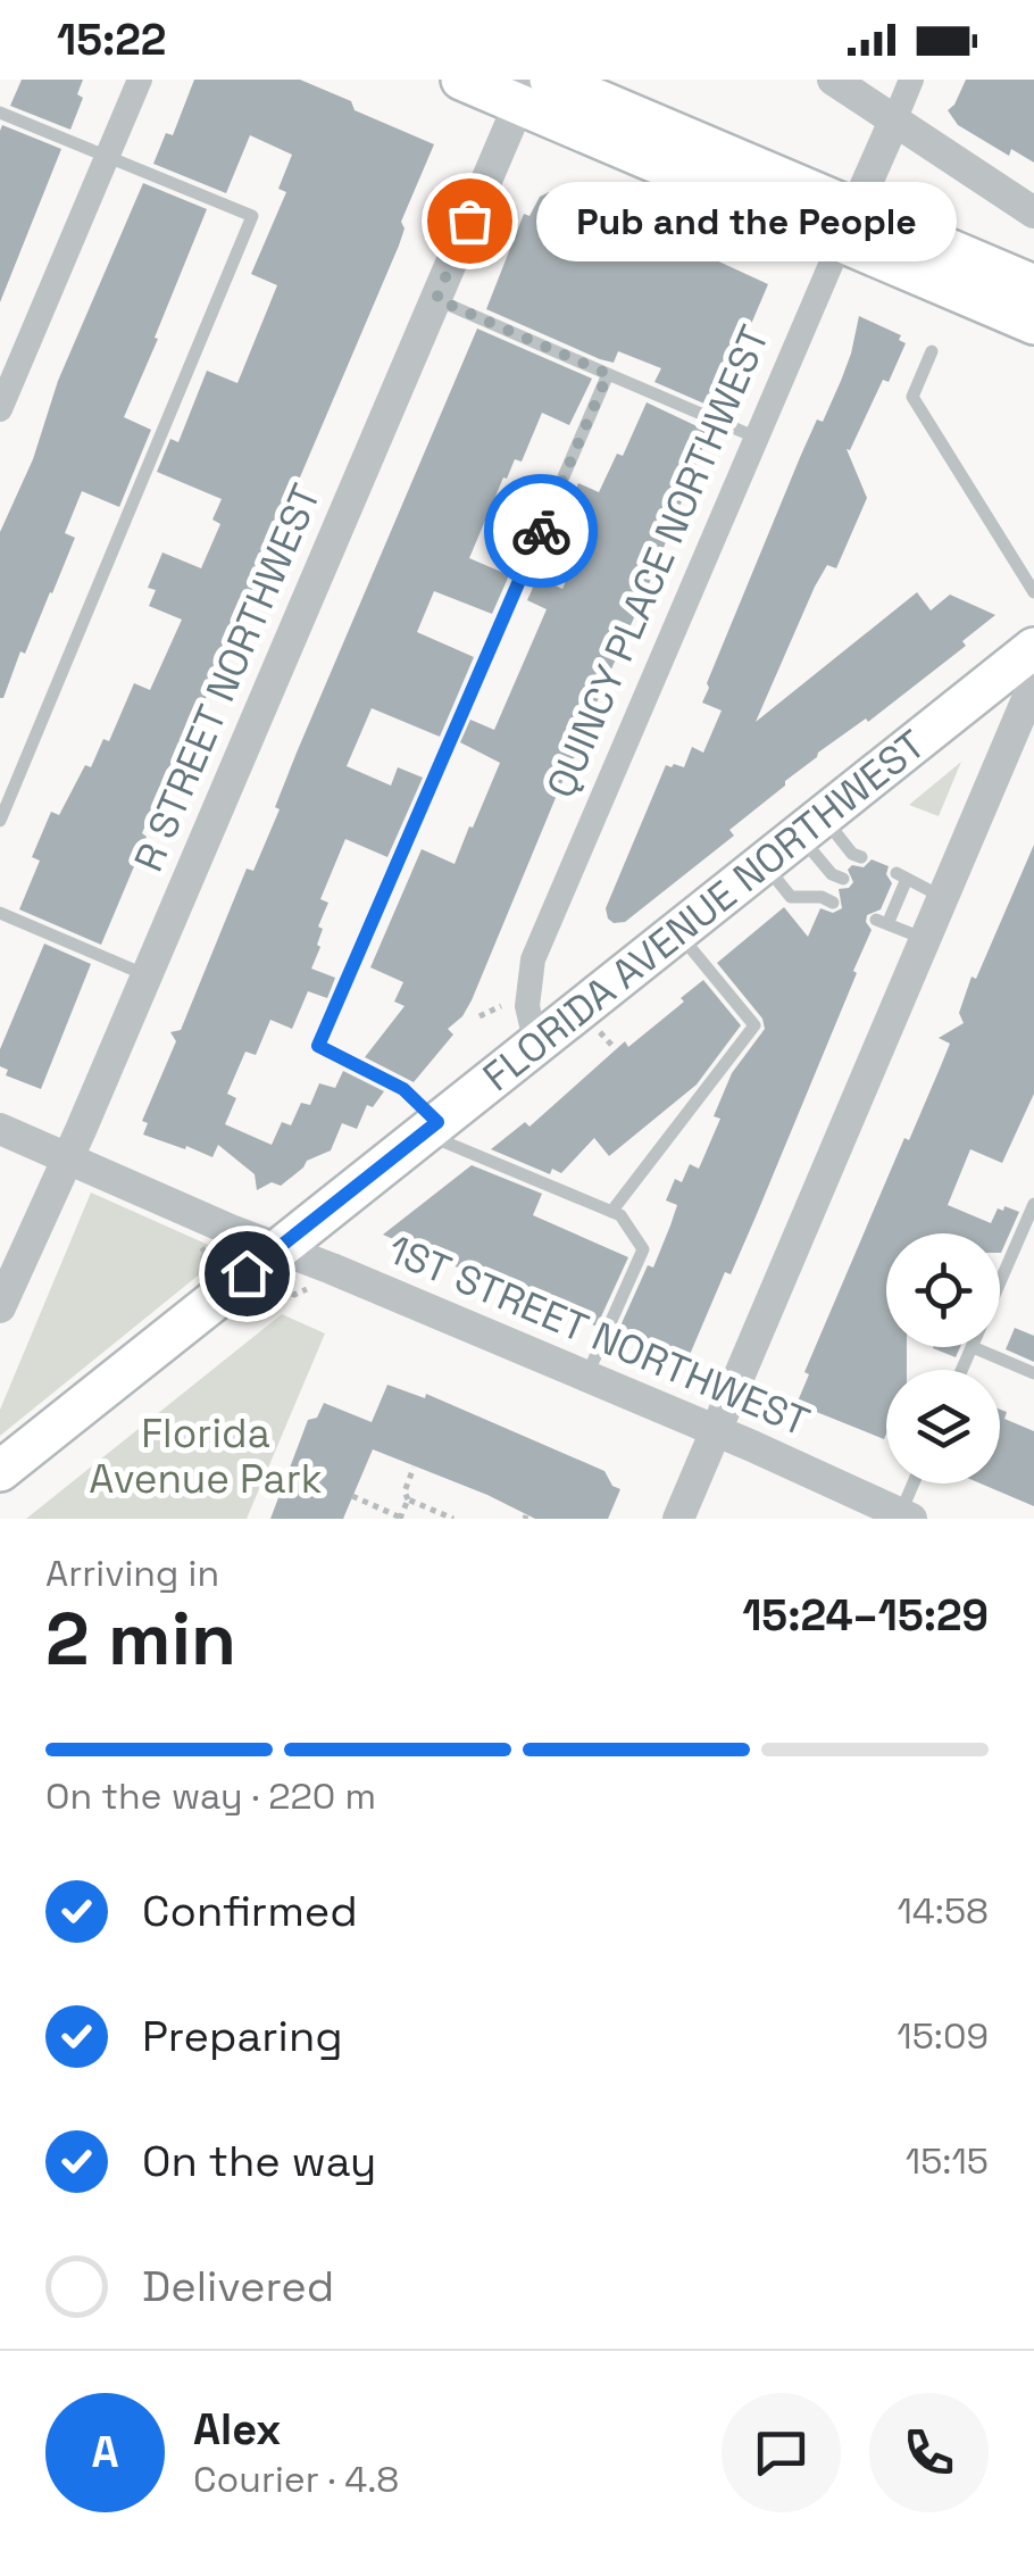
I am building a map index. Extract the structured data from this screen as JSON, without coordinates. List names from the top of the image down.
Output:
{
  "streets": {
    "main road": ["FLORIDA AVENUE NORTHWEST"],
    "street": ["QUINCY PLACE NORTHWEST", "R STREET NORTHWEST", "1ST STREET NORTHWEST"]
  },
  "crossings": [
    ["QUINCY PLACE NORTHWEST", "FLORIDA AVENUE NORTHWEST"],
    ["R STREET NORTHWEST", "1ST STREET NORTHWEST"],
    ["FLORIDA AVENUE NORTHWEST", "1ST STREET NORTHWEST"]
  ],
  "parks": ["Florida Avenue Park"],
  "places": ["Pub and the People"],
  "page": {
    "status": "15:22",
    "bubble": "Pub and the People",
    "heading": ["2 min", "Arriving in", "15:24–15:29"],
    "panel": ["Alex", "Courier · 4.8"],
    "bar": "On the way · 220 m",
    "list": [
      ["Confirmed", "14:58"],
      ["Preparing", "15:09"],
      ["On the way", "15:15"],
      "Delivered"
    ],
    "round": "A"
  }
}
